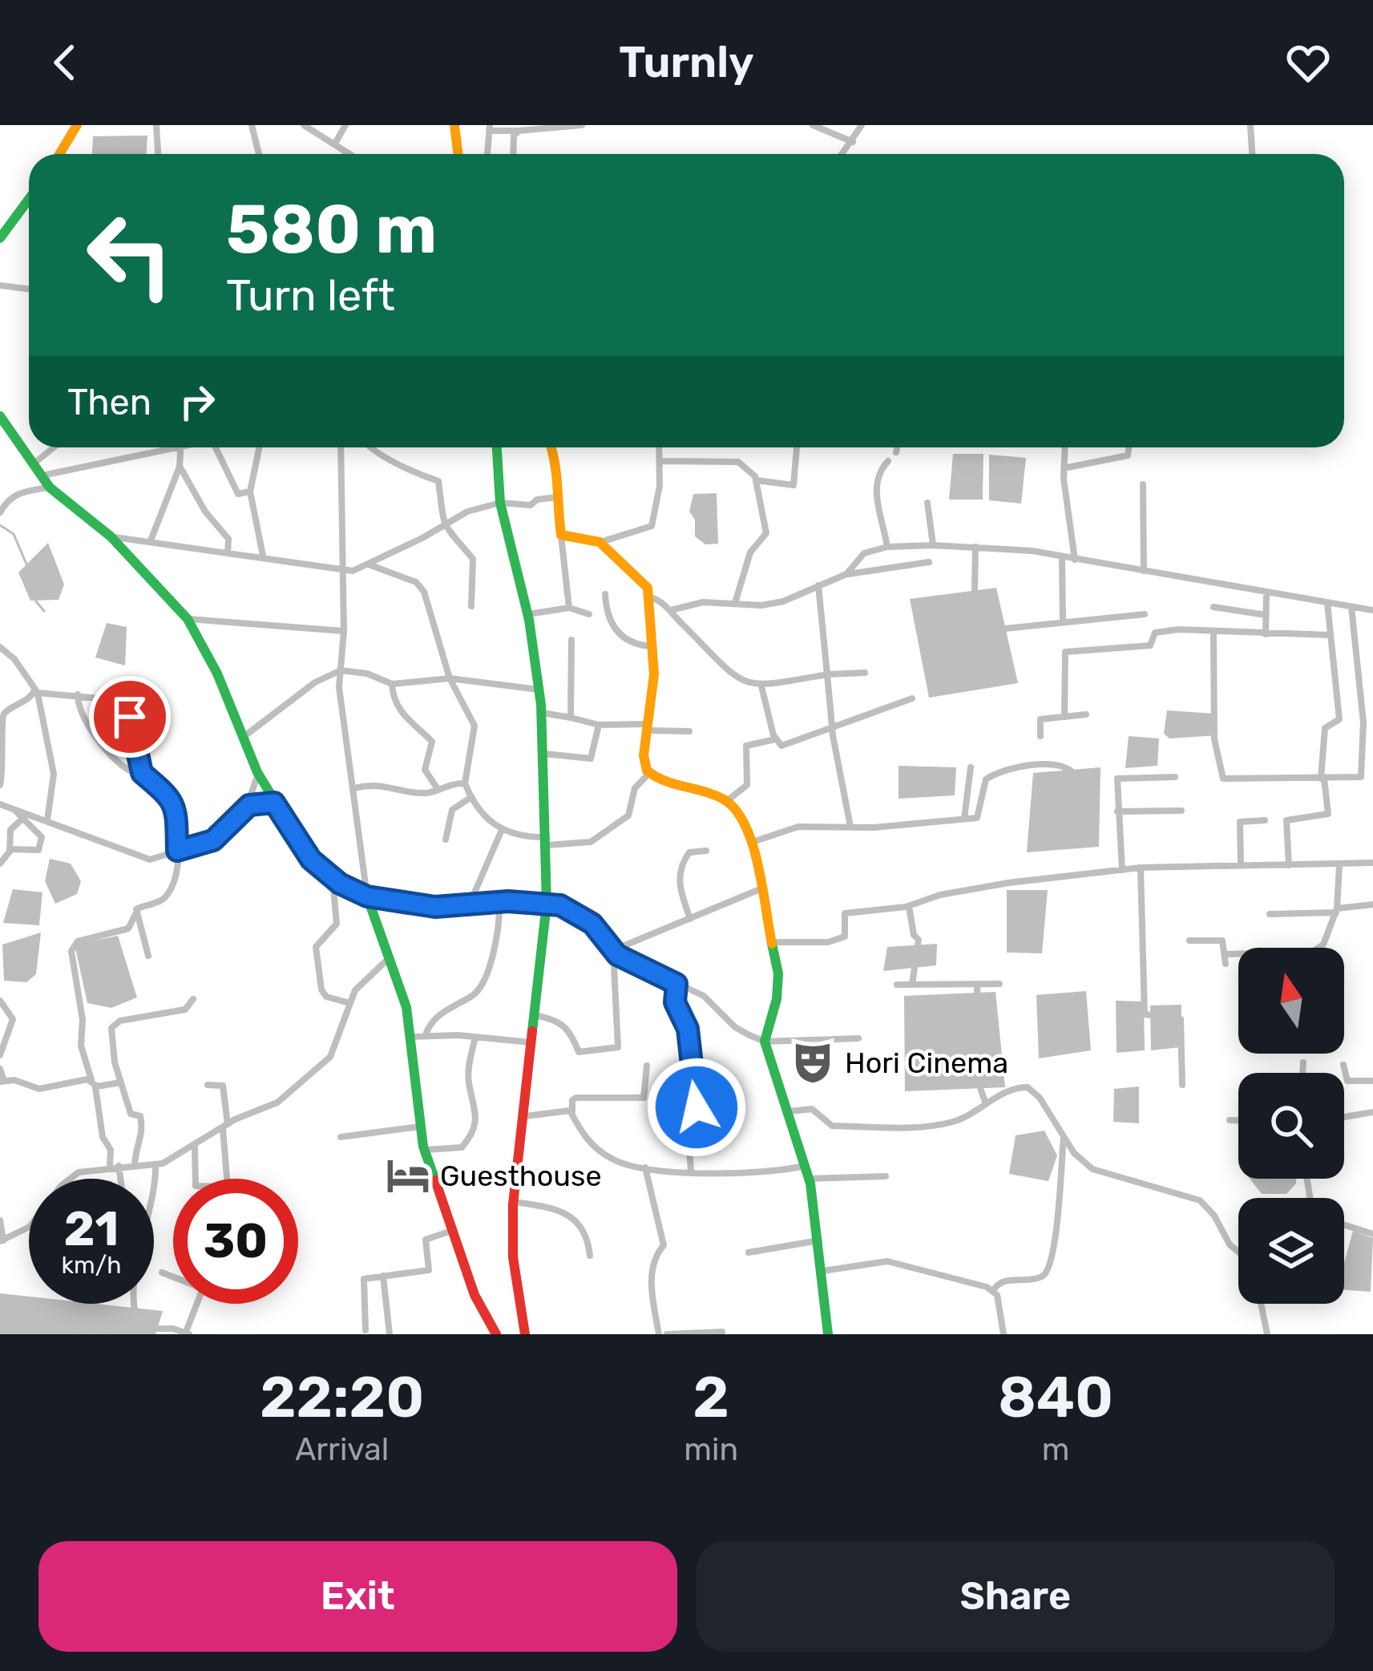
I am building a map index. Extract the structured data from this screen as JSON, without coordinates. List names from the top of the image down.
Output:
{
  "places": {
    "theatre": ["Hori Cinema"],
    "hotel": ["Guesthouse"]
  },
  "north": "top",
  "page": {
    "header": "Turnly",
    "turn": ["580 m", "Turn left"],
    "then": "Then",
    "speed": "21 km/h",
    "limit": "30",
    "eta": [
      "22:20",
      "Arrival",
      "2",
      "min",
      "840",
      "m"
    ],
    "buttons": ["Exit", "Share"]
  }
}
